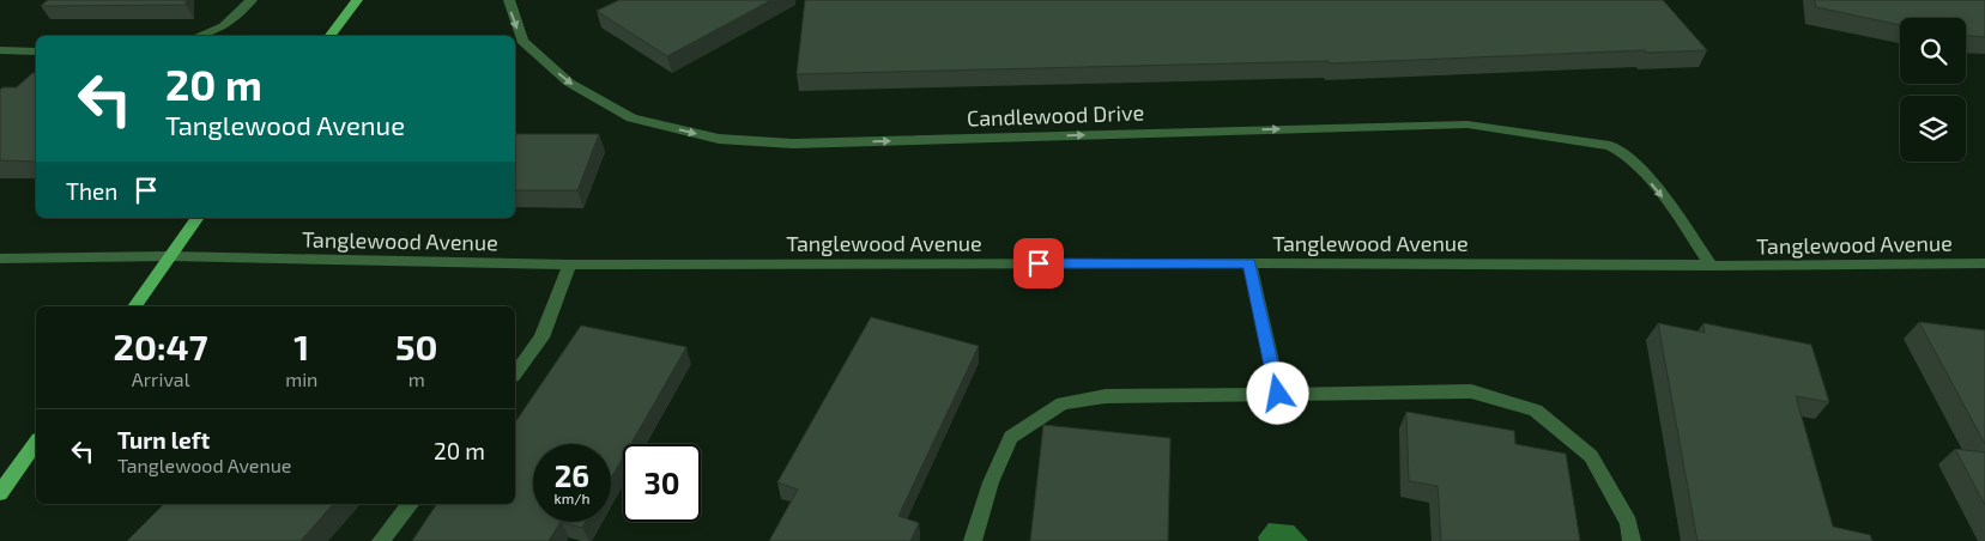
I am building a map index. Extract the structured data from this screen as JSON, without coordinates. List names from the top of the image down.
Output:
{
  "streets": {
    "street": ["Candlewood Drive", "Tanglewood Avenue"]
  },
  "crossings": [
    ["Candlewood Drive", "Tanglewood Avenue"]
  ],
  "one_way": ["Candlewood Drive"],
  "page": {
    "turn": ["20 m", "Tanglewood Avenue"],
    "then": "Then",
    "eta": [
      "20:47",
      "Arrival",
      "1",
      "min",
      "50",
      "m"
    ],
    "list": [
      {
        "name": "Turn left",
        "note": "Tanglewood Avenue",
        "value": "20 m"
      }
    ],
    "speed": "26 km/h",
    "limit": "30"
  }
}
